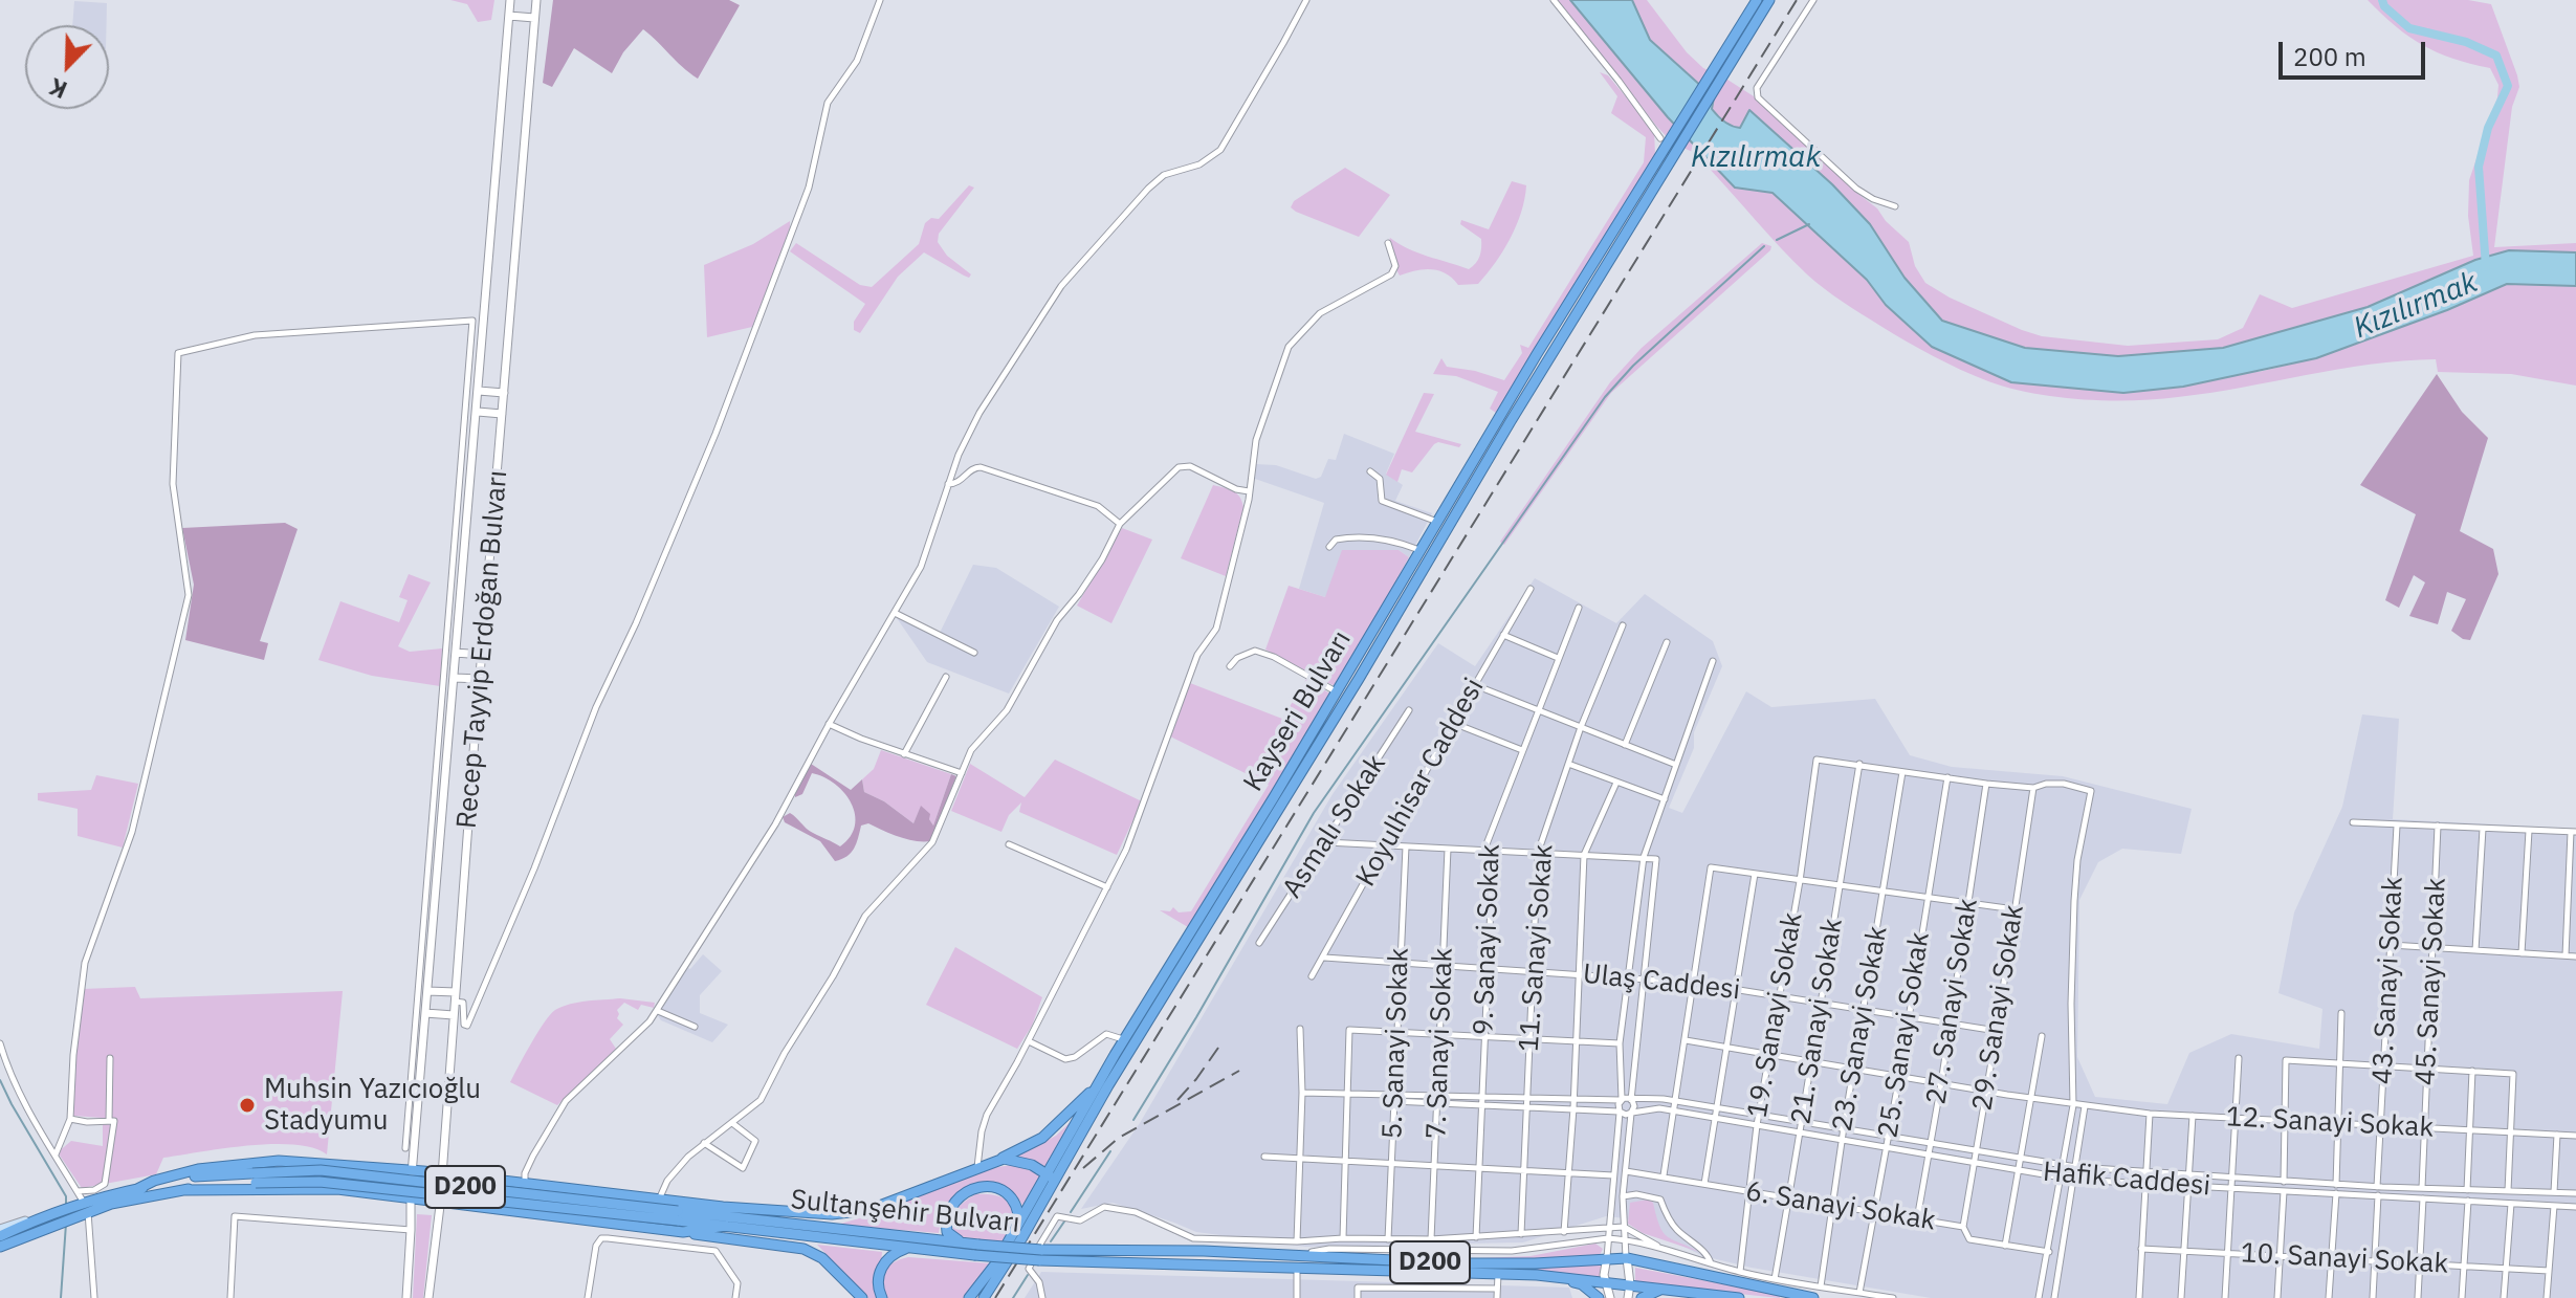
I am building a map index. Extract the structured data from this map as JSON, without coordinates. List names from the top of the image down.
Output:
{
  "streets": {
    "highway": ["Kayseri Bulvarı", "D200", "Sultanşehir Bulvarı"],
    "street": [
      "Recep Tayyip Erdoğan Bulvarı",
      "Koyulhisar Caddesi",
      "Asmalı Sokak",
      "9. Sanayi Sokak",
      "11. Sanayi Sokak",
      "43. Sanayi Sokak",
      "45. Sanayi Sokak",
      "Ulaş Caddesi",
      "27. Sanayi Sokak",
      "29. Sanayi Sokak",
      "19. Sanayi Sokak",
      "21. Sanayi Sokak",
      "23. Sanayi Sokak",
      "25. Sanayi Sokak",
      "5. Sanayi Sokak",
      "7. Sanayi Sokak",
      "12. Sanayi Sokak",
      "Hafik Caddesi",
      "6. Sanayi Sokak",
      "10. Sanayi Sokak"
    ]
  },
  "crossings": [
    ["Koyulhisar Caddesi", "Ulaş Caddesi"],
    ["9. Sanayi Sokak", "Ulaş Caddesi"],
    ["11. Sanayi Sokak", "Ulaş Caddesi"],
    ["43. Sanayi Sokak", "12. Sanayi Sokak"],
    ["43. Sanayi Sokak", "Hafik Caddesi"],
    ["45. Sanayi Sokak", "12. Sanayi Sokak"],
    ["45. Sanayi Sokak", "Hafik Caddesi"],
    ["Ulaş Caddesi", "27. Sanayi Sokak"],
    ["Ulaş Caddesi", "29. Sanayi Sokak"],
    ["Ulaş Caddesi", "19. Sanayi Sokak"],
    ["Ulaş Caddesi", "21. Sanayi Sokak"],
    ["Ulaş Caddesi", "23. Sanayi Sokak"],
    ["Ulaş Caddesi", "25. Sanayi Sokak"],
    ["Ulaş Caddesi", "5. Sanayi Sokak"],
    ["Ulaş Caddesi", "7. Sanayi Sokak"],
    ["27. Sanayi Sokak", "12. Sanayi Sokak"],
    ["27. Sanayi Sokak", "Hafik Caddesi"],
    ["27. Sanayi Sokak", "6. Sanayi Sokak"],
    ["29. Sanayi Sokak", "12. Sanayi Sokak"],
    ["29. Sanayi Sokak", "Hafik Caddesi"],
    ["29. Sanayi Sokak", "6. Sanayi Sokak"],
    ["19. Sanayi Sokak", "21. Sanayi Sokak"],
    ["19. Sanayi Sokak", "12. Sanayi Sokak"],
    ["19. Sanayi Sokak", "Hafik Caddesi"],
    ["19. Sanayi Sokak", "6. Sanayi Sokak"],
    ["21. Sanayi Sokak", "12. Sanayi Sokak"],
    ["21. Sanayi Sokak", "Hafik Caddesi"],
    ["21. Sanayi Sokak", "6. Sanayi Sokak"],
    ["23. Sanayi Sokak", "12. Sanayi Sokak"],
    ["23. Sanayi Sokak", "Hafik Caddesi"],
    ["23. Sanayi Sokak", "6. Sanayi Sokak"],
    ["25. Sanayi Sokak", "12. Sanayi Sokak"],
    ["25. Sanayi Sokak", "Hafik Caddesi"],
    ["25. Sanayi Sokak", "6. Sanayi Sokak"]
  ],
  "water": ["Kızılırmak"],
  "places": ["Muhsin Yazıcıoğlu Stadyumu"],
  "scale_bar": "200 m",
  "north": "bottom left"
}
